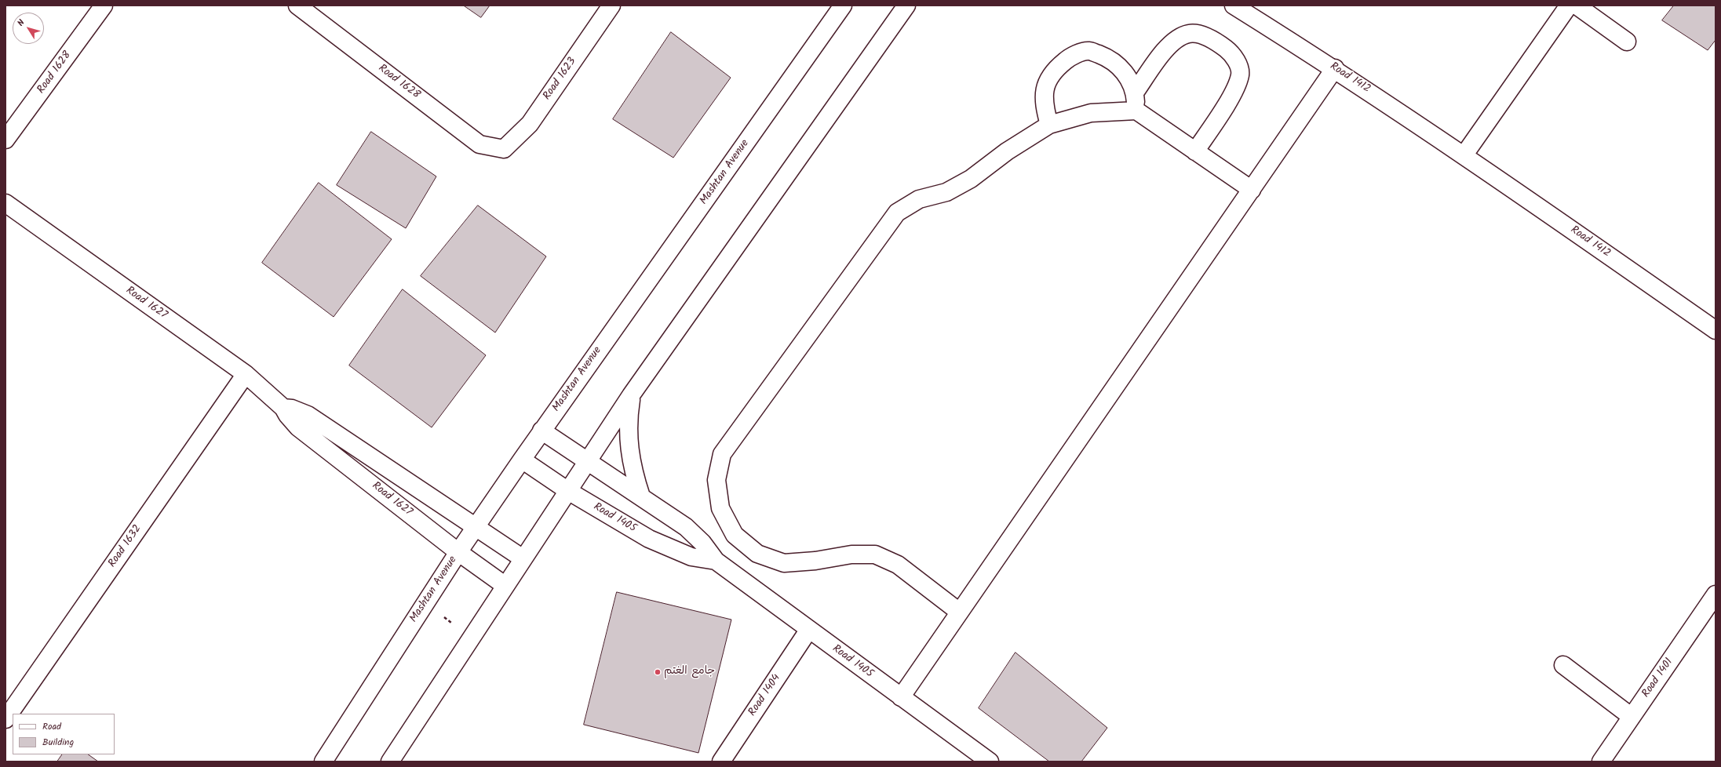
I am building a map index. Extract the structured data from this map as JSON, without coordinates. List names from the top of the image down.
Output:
{
  "streets": {
    "street": [
      "Road 1628",
      "Road 1412",
      "Road 1623",
      "Mashtan Avenue",
      "Road 1627",
      "Road 1405",
      "Road 1632",
      "Road 1401",
      "Road 1404"
    ]
  },
  "crossings": [
    ["Road 1628", "Road 1623"],
    ["Mashtan Avenue", "Road 1627"],
    ["Mashtan Avenue", "Road 1405"],
    ["Road 1627", "Road 1632"],
    ["Road 1405", "Road 1404"]
  ],
  "places": ["جامع الغتم"],
  "legend": ["Road", "Building"],
  "north": "top left"
}
